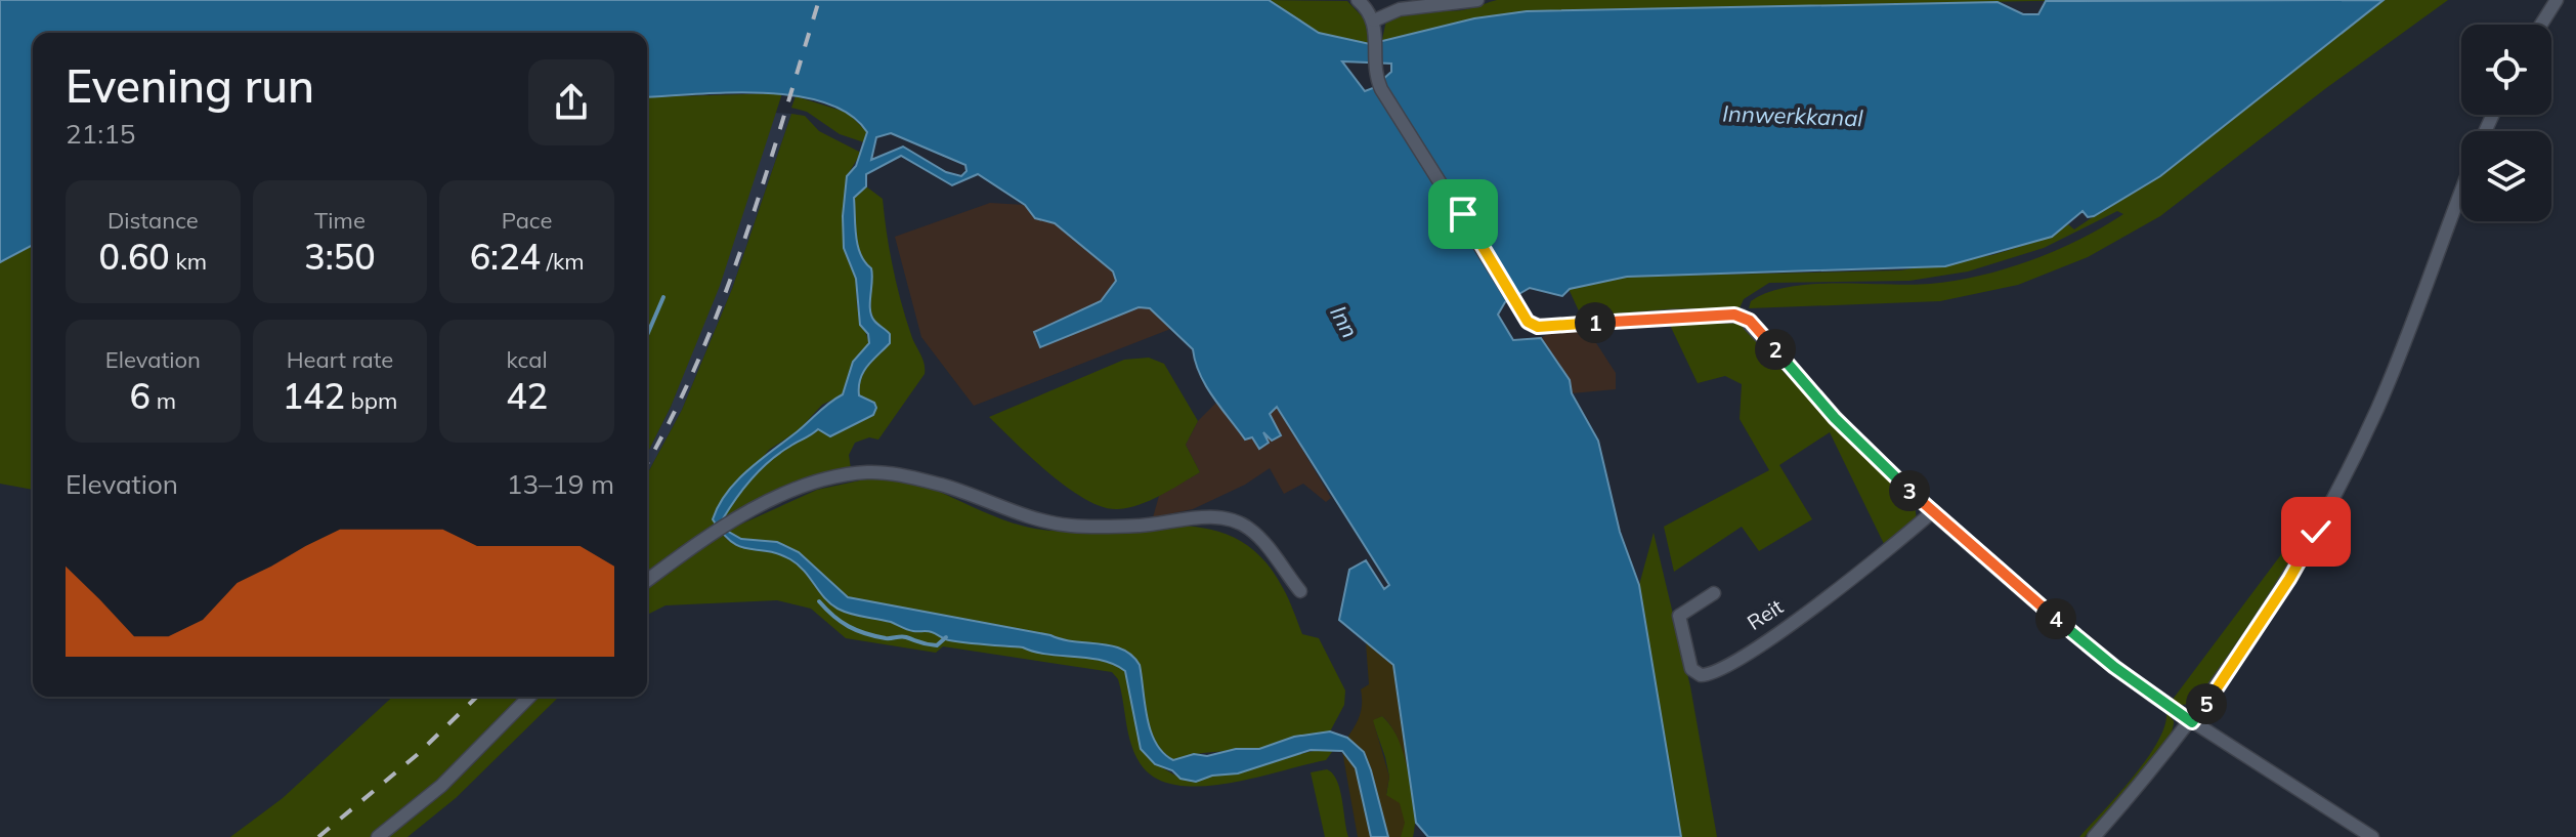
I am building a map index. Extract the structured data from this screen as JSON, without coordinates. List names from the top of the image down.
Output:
{
  "streets": {
    "street": ["Reit"]
  },
  "water": ["Innwerkkanal", "Inn"],
  "page": {
    "heading": ["Evening run", "21:15"],
    "stats": [
      ["Distance", "0.60 km"],
      ["Time", "3:50"],
      ["Pace", "6:24 /km"],
      ["Elevation", "6 m"],
      ["Heart rate", "142 bpm"],
      ["kcal", "42"]
    ],
    "pins": [
      "1",
      "2",
      "3",
      "4",
      "5"
    ],
    "chart": ["Elevation", "13–19 m"]
  }
}
